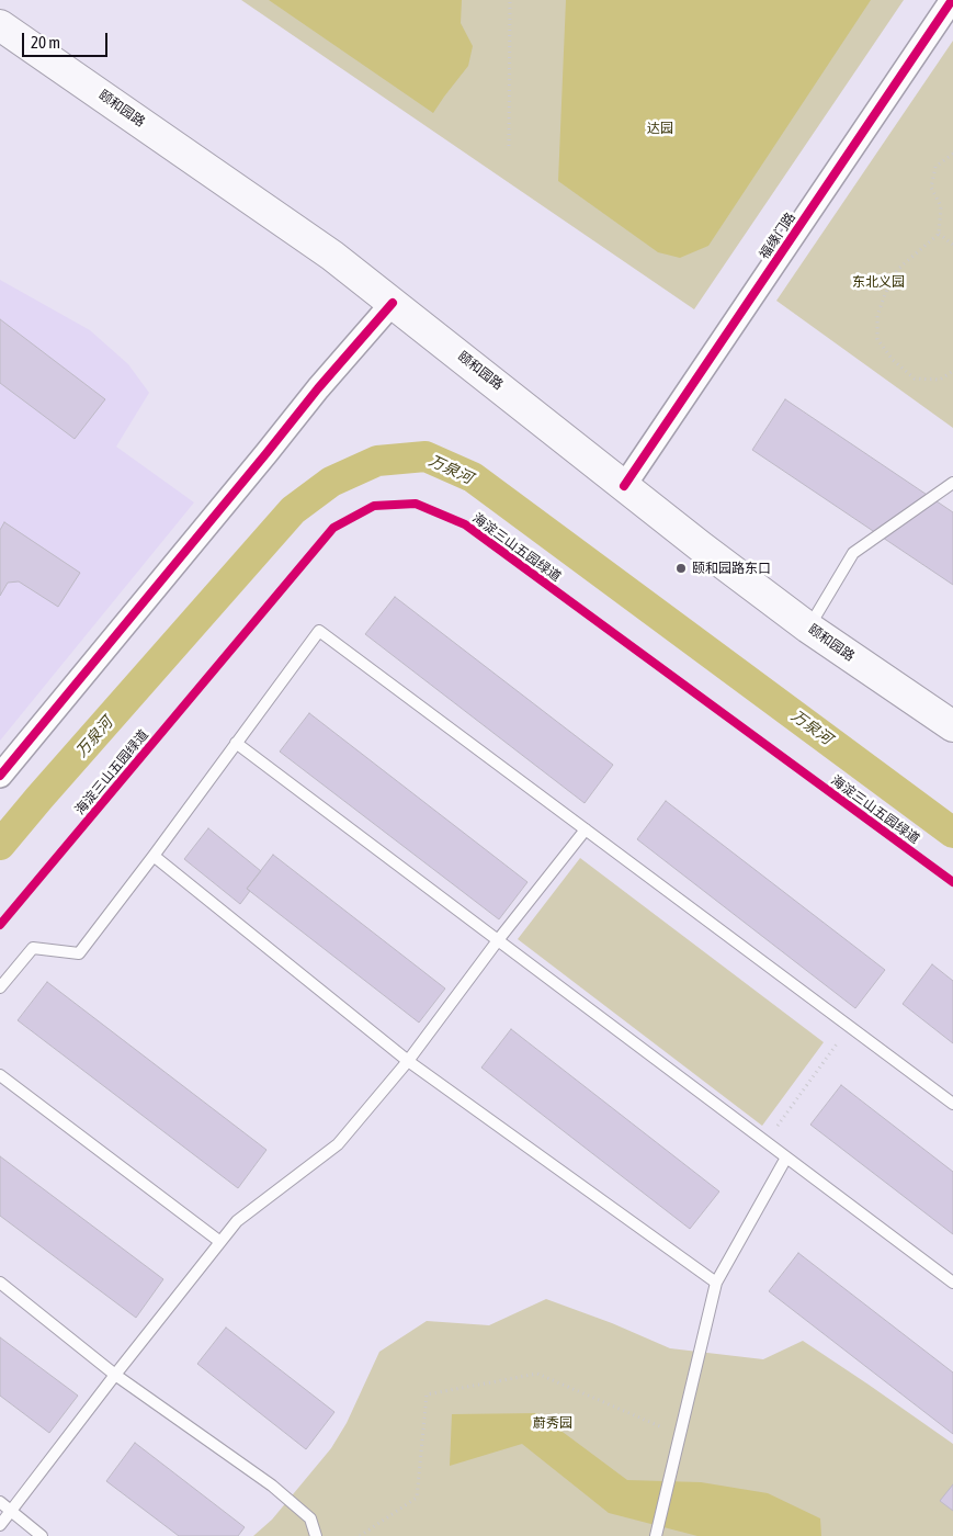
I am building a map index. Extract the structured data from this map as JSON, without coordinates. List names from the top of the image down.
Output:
{
  "streets": {
    "main road": ["颐和园路"],
    "street": ["福缘门路"],
    "cycle path": ["海淀三山五园绿道"]
  },
  "crossings": [
    ["颐和园路", "福缘门路"]
  ],
  "water": ["万泉河"],
  "parks": ["达园", "东北义园", "蔚秀园"],
  "places": ["颐和园路东口"],
  "scale_bar": "20 m"
}
